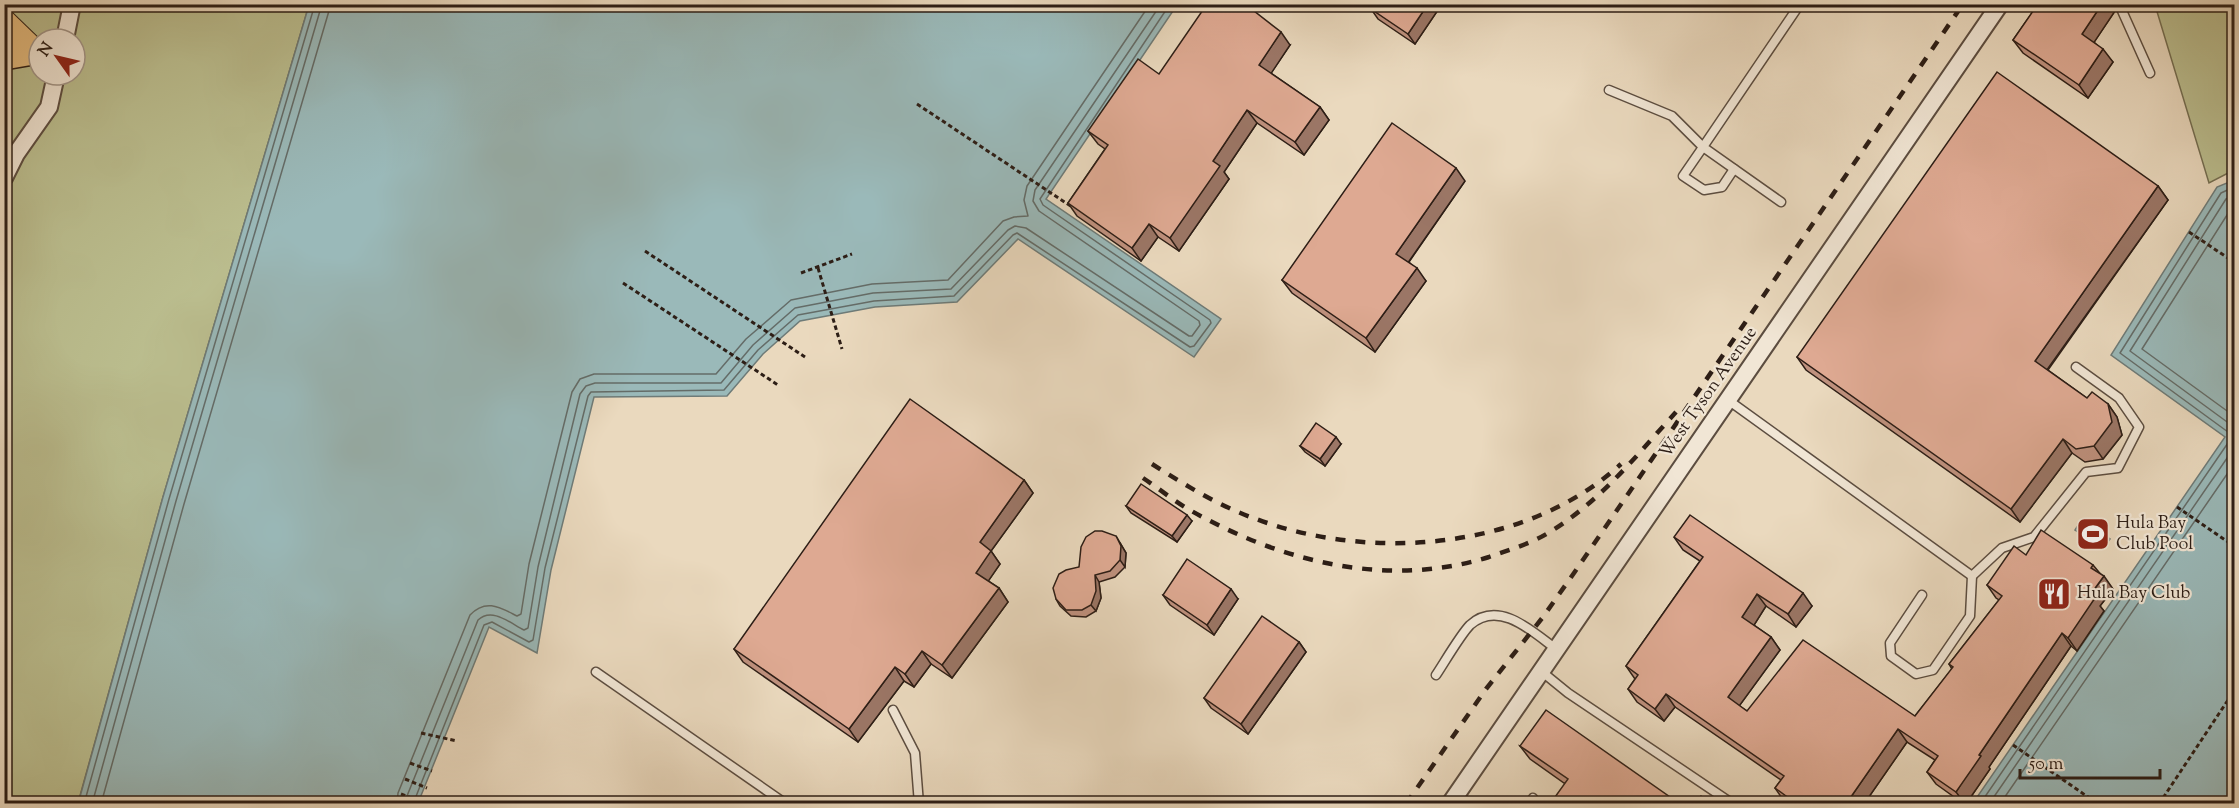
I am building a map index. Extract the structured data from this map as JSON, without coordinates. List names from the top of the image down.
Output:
{
  "streets": {
    "street": ["West Tyson Avenue"]
  },
  "places": {
    "sports": ["Hula Bay Club Pool"],
    "restaurant": ["Hula Bay Club"]
  },
  "scale_bar": "50 m",
  "north": "top left"
}
